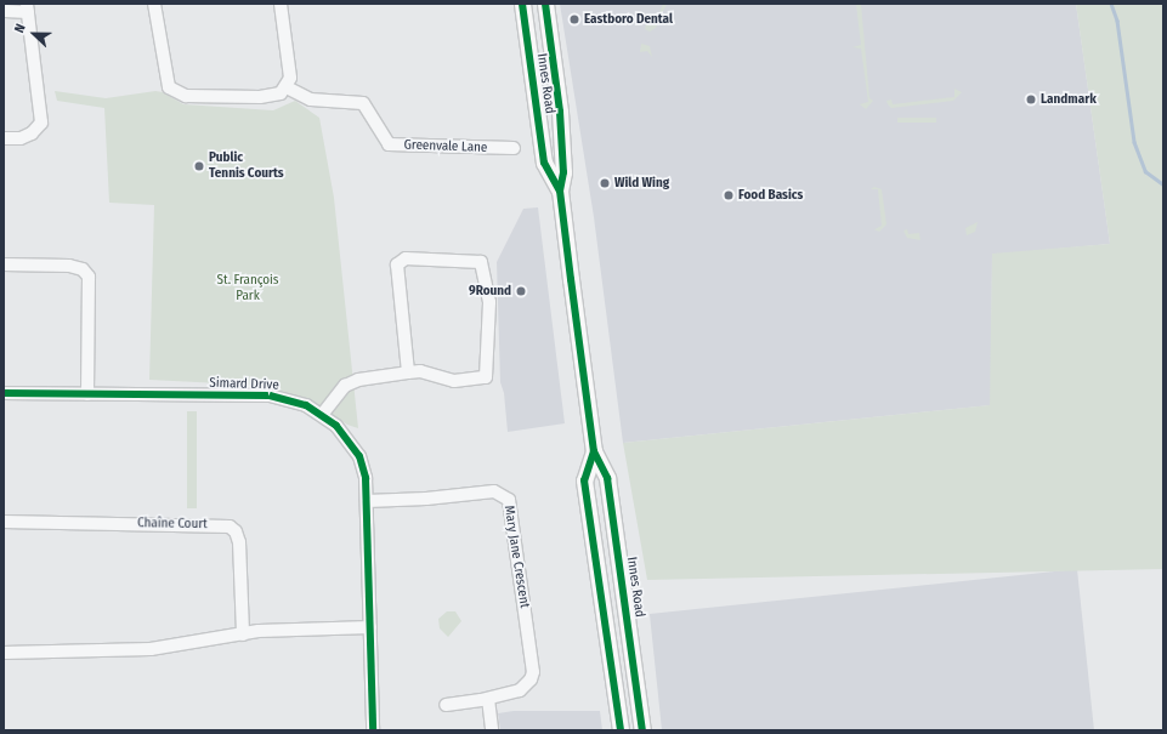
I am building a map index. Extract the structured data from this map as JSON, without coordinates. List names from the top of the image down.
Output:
{
  "streets": {
    "main road": ["Innes Road"],
    "street": [
      "Greenvale Lane",
      "Simard Drive",
      "Chaîne Court",
      "Mary Jane Crescent"
    ]
  },
  "crossings": [
    ["Simard Drive", "Mary Jane Crescent"]
  ],
  "parks": ["St. François Park"],
  "places": [
    "Eastboro Dental",
    "Landmark",
    "Public Tennis Courts",
    "Wild Wing",
    "Food Basics",
    "9Round"
  ],
  "north": "left"
}
